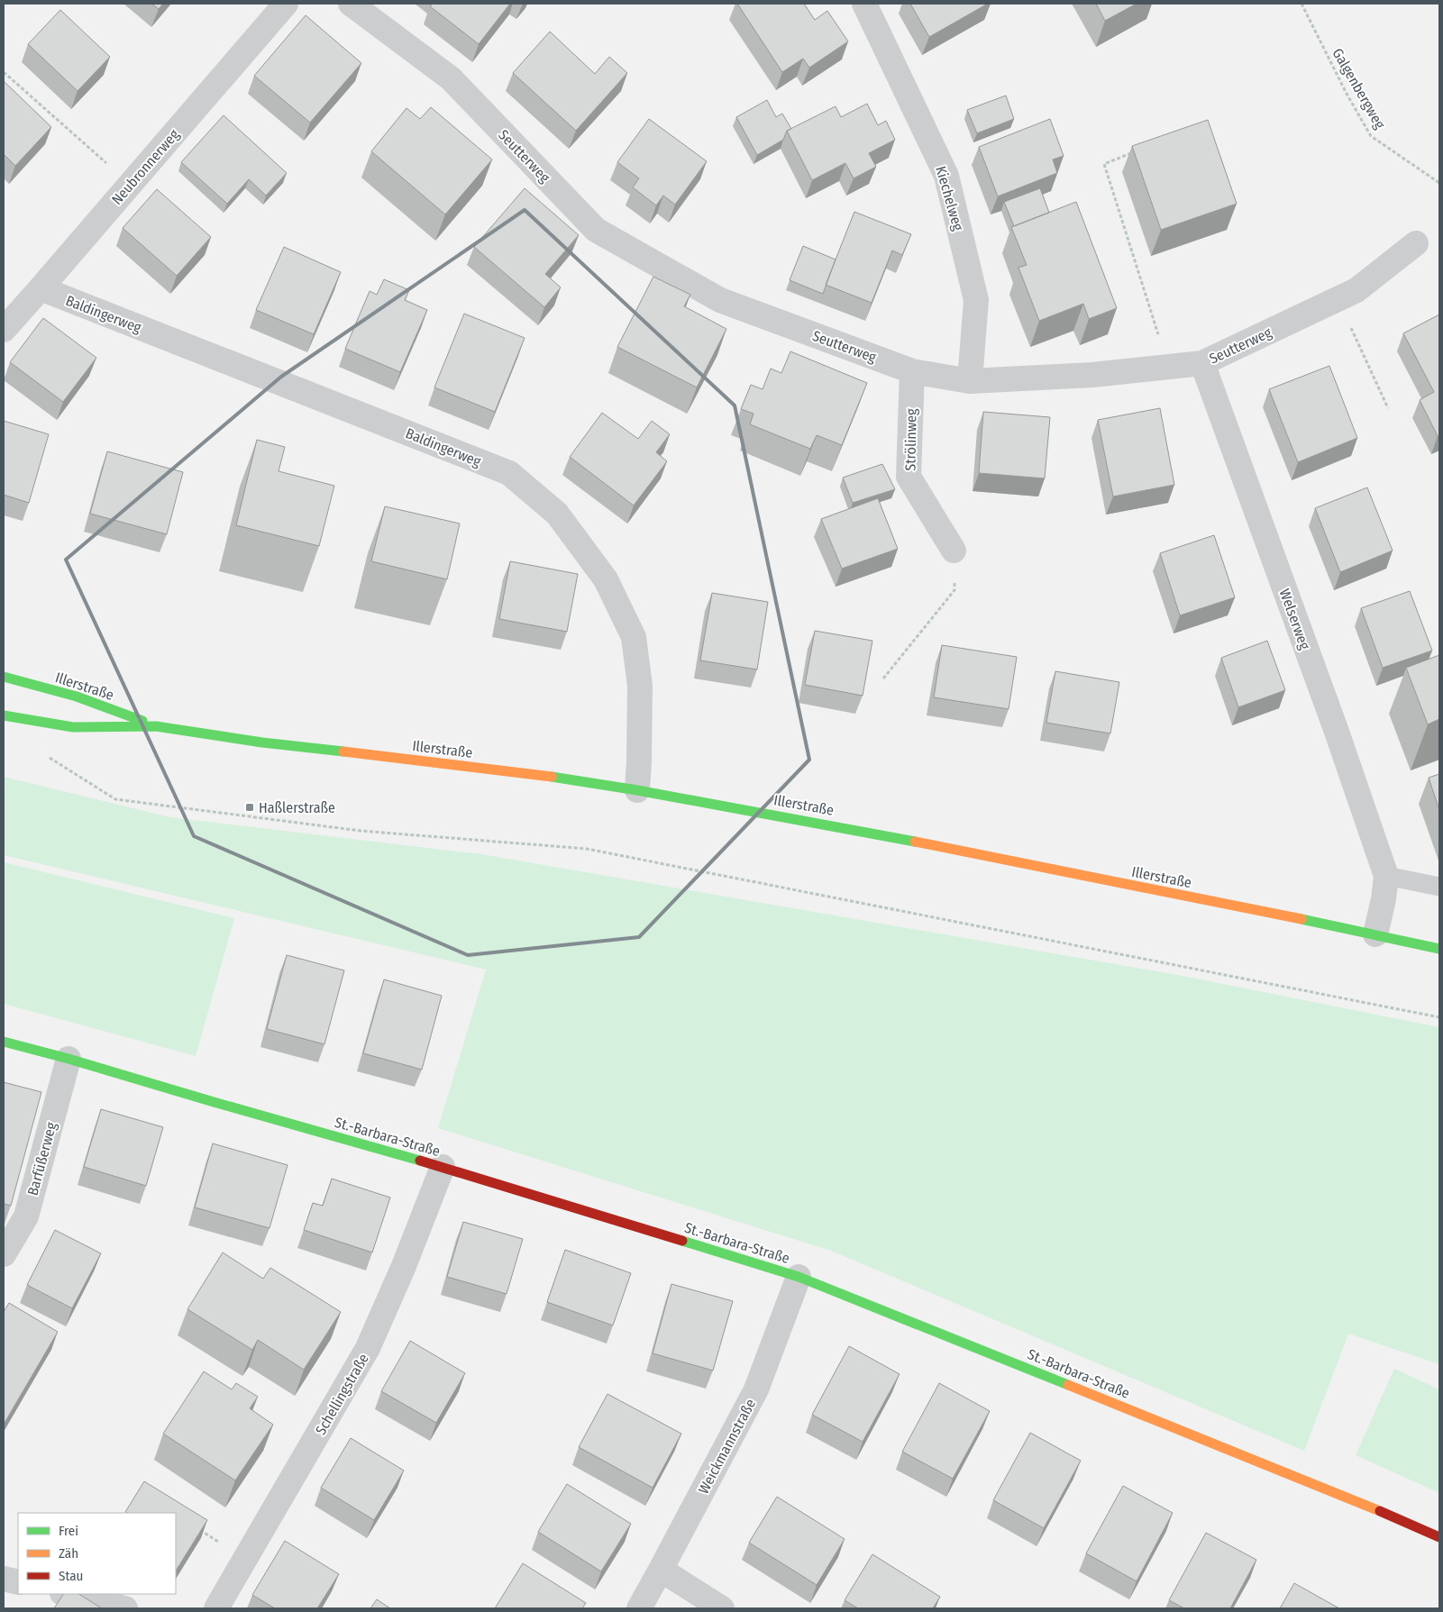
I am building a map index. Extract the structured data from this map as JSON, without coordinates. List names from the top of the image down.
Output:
{
  "streets": {
    "main road": ["Illerstraße", "St.-Barbara-Straße"],
    "street": [
      "Seutterweg",
      "Neubronnerweg",
      "Kiechelweg",
      "Baldingerweg",
      "Strölinweg",
      "Welserweg",
      "Barfüßerweg",
      "Schellingstraße",
      "Weickmannstraße"
    ],
    "path": ["Galgenbergweg"]
  },
  "crossings": [
    ["Seutterweg", "Kiechelweg"],
    ["Seutterweg", "Strölinweg"],
    ["Seutterweg", "Welserweg"],
    ["Neubronnerweg", "Baldingerweg"],
    ["Baldingerweg", "Illerstraße"],
    ["Welserweg", "Illerstraße"],
    ["St.-Barbara-Straße", "Barfüßerweg"],
    ["St.-Barbara-Straße", "Schellingstraße"],
    ["St.-Barbara-Straße", "Weickmannstraße"]
  ],
  "places": {
    "transit": ["Haßlerstraße"]
  },
  "legend": ["Frei", "Zäh", "Stau"]
}
